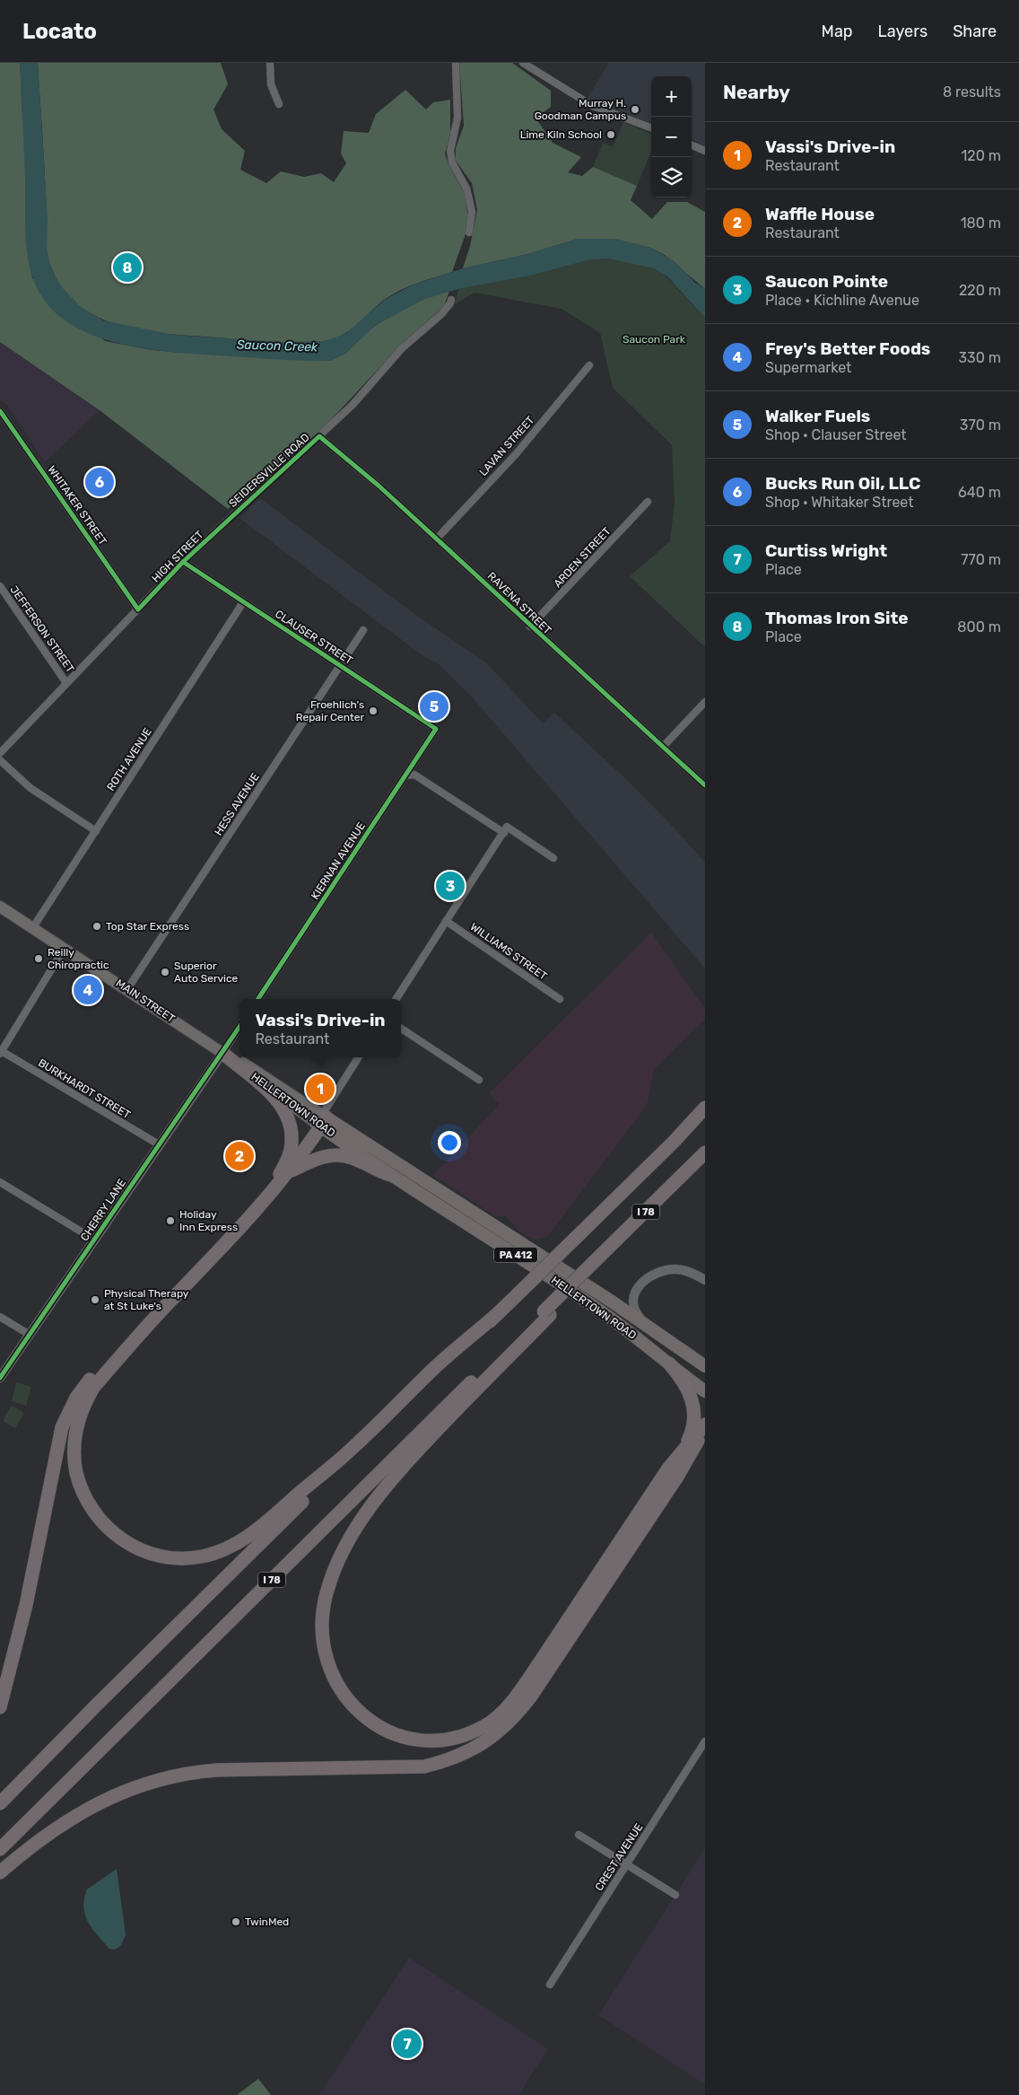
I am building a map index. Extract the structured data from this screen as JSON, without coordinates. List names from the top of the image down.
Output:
{
  "streets": {
    "highway": ["HELLERTOWN ROAD", "I 78", "PA 412"],
    "main road": ["MAIN STREET"],
    "street": [
      "LAVAN STREET",
      "SEIDERSVILLE ROAD",
      "WHITAKER STREET",
      "HIGH STREET",
      "ARDEN STREET",
      "RAVENA STREET",
      "JEFFERSON STREET",
      "CLAUSER STREET",
      "ROTH AVENUE",
      "HESS AVENUE",
      "KIERNAN AVENUE",
      "WILLIAMS STREET",
      "BURKHARDT STREET",
      "CHERRY LANE",
      "CREST AVENUE"
    ]
  },
  "crossings": [
    ["LAVAN STREET", "RAVENA STREET"],
    ["SEIDERSVILLE ROAD", "HIGH STREET"],
    ["SEIDERSVILLE ROAD", "RAVENA STREET"],
    ["WHITAKER STREET", "HIGH STREET"],
    ["HIGH STREET", "JEFFERSON STREET"],
    ["HIGH STREET", "CLAUSER STREET"],
    ["ARDEN STREET", "RAVENA STREET"],
    ["CLAUSER STREET", "ROTH AVENUE"],
    ["CLAUSER STREET", "HESS AVENUE"],
    ["CLAUSER STREET", "KIERNAN AVENUE"],
    ["ROTH AVENUE", "MAIN STREET"],
    ["HESS AVENUE", "MAIN STREET"],
    ["MAIN STREET", "HELLERTOWN ROAD"],
    ["MAIN STREET", "CHERRY LANE"],
    ["BURKHARDT STREET", "CHERRY LANE"],
    ["HELLERTOWN ROAD", "CHERRY LANE"]
  ],
  "water": ["Saucon Creek"],
  "parks": ["Saucon Park"],
  "places": [
    "Murray H. Goodman Campus",
    "Lime Kiln School",
    "Froehlich's Repair Center",
    "Top Star Express",
    "Reilly Chiropractic",
    "Superior Auto Service",
    "Holiday Inn Express",
    "Physical Therapy at St Luke's",
    "TwinMed"
  ],
  "page": {
    "header": "Locato",
    "nav": ["Map", "Layers", "Share"],
    "heading": ["Nearby", "8 results"],
    "map_buttons": ["+", "−"],
    "list": [
      {
        "mark": "1",
        "name": "Vassi's Drive-in",
        "note": "Restaurant",
        "value": "120 m"
      },
      {
        "mark": "2",
        "name": "Waffle House",
        "note": "Restaurant",
        "value": "180 m"
      },
      {
        "mark": "3",
        "name": "Saucon Pointe",
        "note": "Place · Kichline Avenue",
        "value": "220 m"
      },
      {
        "mark": "4",
        "name": "Frey's Better Foods",
        "note": "Supermarket",
        "value": "330 m"
      },
      {
        "mark": "5",
        "name": "Walker Fuels",
        "note": "Shop · Clauser Street",
        "value": "370 m"
      },
      {
        "mark": "6",
        "name": "Bucks Run Oil, LLC",
        "note": "Shop · Whitaker Street",
        "value": "640 m"
      },
      {
        "mark": "7",
        "name": "Curtiss Wright",
        "note": "Place",
        "value": "770 m"
      },
      {
        "mark": "8",
        "name": "Thomas Iron Site",
        "note": "Place",
        "value": "800 m"
      }
    ],
    "pins": [
      "8",
      "6",
      "5",
      "3",
      "4",
      "1",
      "2",
      "7"
    ],
    "popup": ["Vassi's Drive-in", "Restaurant"]
  }
}
